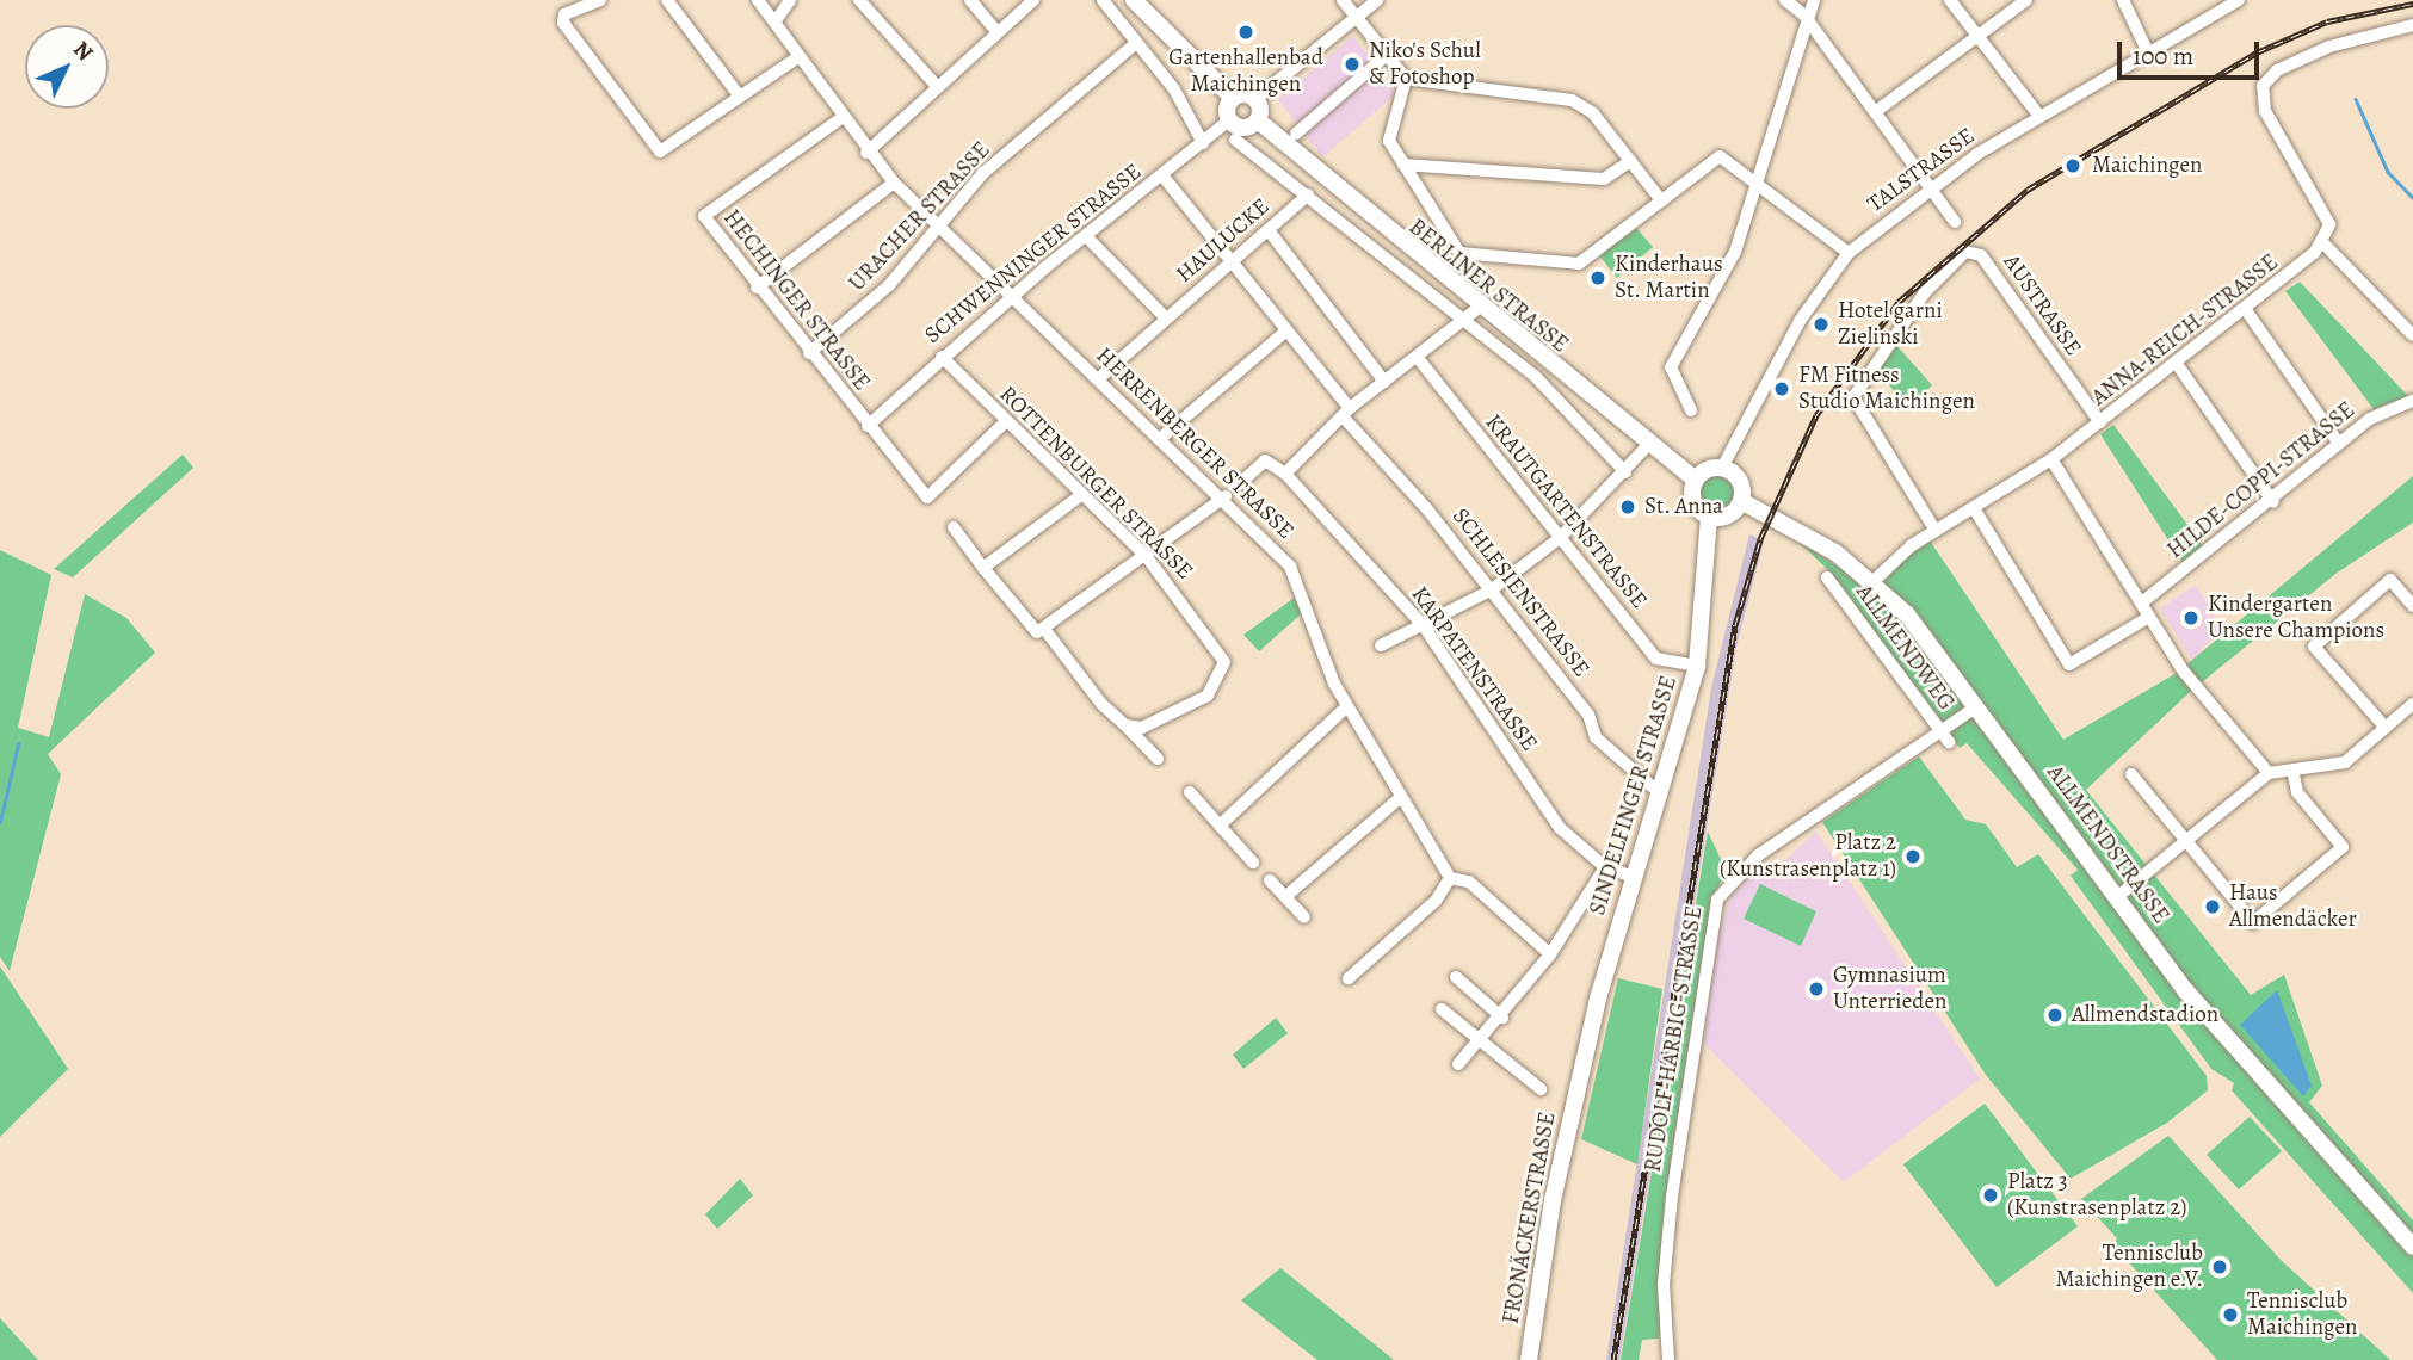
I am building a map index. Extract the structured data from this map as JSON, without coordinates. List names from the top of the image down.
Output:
{
  "streets": {
    "main road": [
      "BERLINER STRASSE",
      "SINDELFINGER STRASSE",
      "ALLMENDSTRASSE",
      "FRONÄCKERSTRASSE"
    ],
    "street": [
      "TALSTRASSE",
      "URACHER STRASSE",
      "HAULUCKE",
      "SCHWENNINGER STRASSE",
      "HECHINGER STRASSE",
      "AUSTRASSE",
      "ANNA-REICH-STRASSE",
      "HERRENBERGER STRASSE",
      "HILDE-COPPI-STRASSE",
      "ROTTENBURGER STRASSE",
      "KRAUTGARTENSTRASSE",
      "SCHLESIENSTRASSE",
      "ALLMENDWEG",
      "KARPATENSTRASSE",
      "RUDOLF-HARBIG-STRASSE"
    ]
  },
  "crossings": [
    ["TALSTRASSE", "BERLINER STRASSE"],
    ["TALSTRASSE", "SINDELFINGER STRASSE"],
    ["TALSTRASSE", "ALLMENDSTRASSE"],
    ["URACHER STRASSE", "HECHINGER STRASSE"],
    ["URACHER STRASSE", "HERRENBERGER STRASSE"],
    ["HAULUCKE", "HERRENBERGER STRASSE"],
    ["HAULUCKE", "SCHLESIENSTRASSE"],
    ["SCHWENNINGER STRASSE", "HECHINGER STRASSE"],
    ["SCHWENNINGER STRASSE", "HERRENBERGER STRASSE"],
    ["SCHWENNINGER STRASSE", "ROTTENBURGER STRASSE"],
    ["SCHWENNINGER STRASSE", "SCHLESIENSTRASSE"],
    ["BERLINER STRASSE", "SINDELFINGER STRASSE"],
    ["BERLINER STRASSE", "ALLMENDSTRASSE"],
    ["HECHINGER STRASSE", "HERRENBERGER STRASSE"],
    ["HECHINGER STRASSE", "ROTTENBURGER STRASSE"],
    ["AUSTRASSE", "ANNA-REICH-STRASSE"],
    ["ANNA-REICH-STRASSE", "ALLMENDSTRASSE"],
    ["KRAUTGARTENSTRASSE", "SINDELFINGER STRASSE"],
    ["SCHLESIENSTRASSE", "SINDELFINGER STRASSE"],
    ["ALLMENDWEG", "RUDOLF-HARBIG-STRASSE"],
    ["KARPATENSTRASSE", "SINDELFINGER STRASSE"],
    ["SINDELFINGER STRASSE", "ALLMENDSTRASSE"],
    ["SINDELFINGER STRASSE", "FRONÄCKERSTRASSE"],
    ["ALLMENDSTRASSE", "RUDOLF-HARBIG-STRASSE"]
  ],
  "places": [
    "Gartenhallenbad Maichingen",
    "Niko's Schul & Fotoshop",
    "Maichingen",
    "Kinderhaus St. Martin",
    "Hotel garni Zielinski",
    "FM Fitness Studio Maichingen",
    "St. Anna",
    "Kindergarten Unsere Champions",
    "Platz 2 (Kunstrasenplatz 1)",
    "Haus Allmendäcker",
    "Gymnasium Unterrieden",
    "Allmendstadion",
    "Platz 3 (Kunstrasenplatz 2)",
    "Tennisclub Maichingen e.V.",
    "Tennisclub Maichingen"
  ],
  "scale_bar": "100 m",
  "north": "top right"
}
